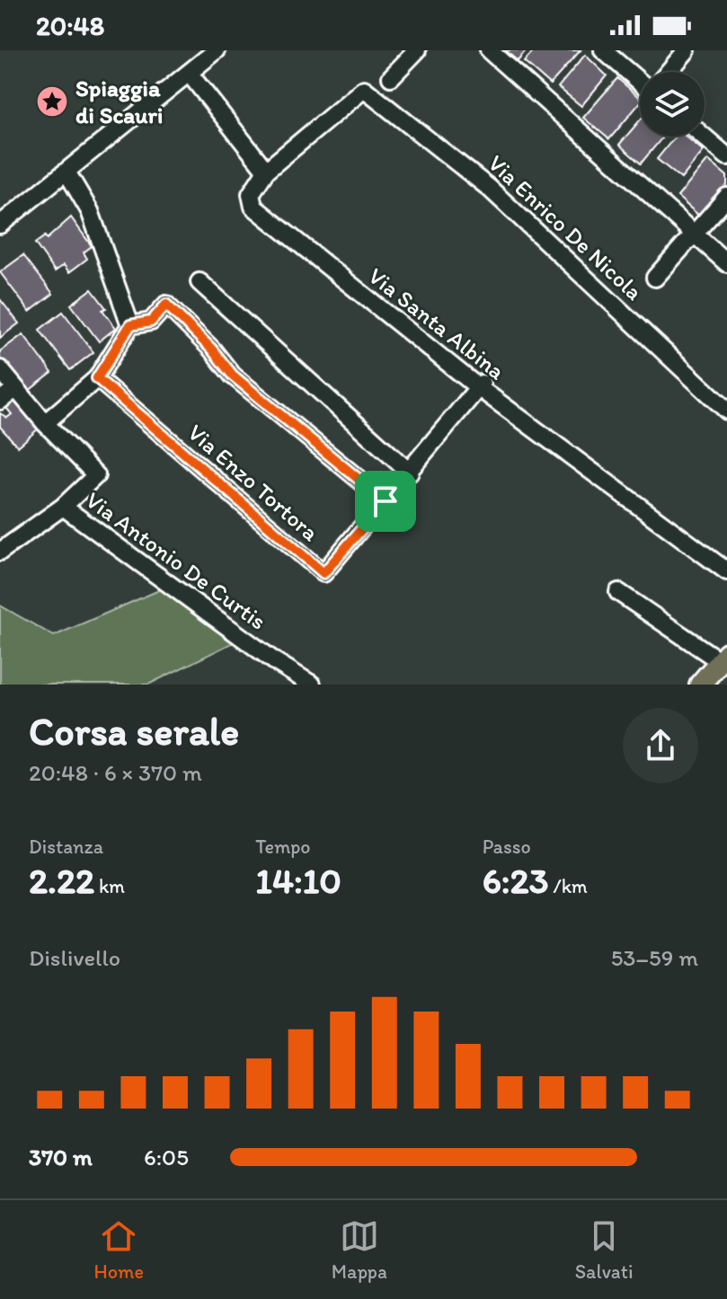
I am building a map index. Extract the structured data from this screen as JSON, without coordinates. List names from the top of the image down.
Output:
{
  "streets": {
    "street": [
      "Via Enrico De Nicola",
      "Via Santa Albina",
      "Via Enzo Tortora",
      "Via Antonio De Curtis"
    ]
  },
  "crossings": [
    ["Via Enrico De Nicola", "Via Santa Albina"],
    ["Via Santa Albina", "Via Enzo Tortora"]
  ],
  "places": {
    "place": ["Spiaggia di Scauri"]
  },
  "page": {
    "status": "20:48",
    "heading": ["Corsa serale", "20:48 · 6 × 370 m"],
    "stats": [
      ["Distanza", "2.22 km"],
      ["Tempo", "14:10"],
      ["Passo", "6:23 /km"]
    ],
    "chart": ["Dislivello", "53–59 m"],
    "list": [
      {
        "name": "370 m",
        "note": "6:05"
      }
    ],
    "tabs": ["Home", "Mappa", "Salvati"]
  }
}
